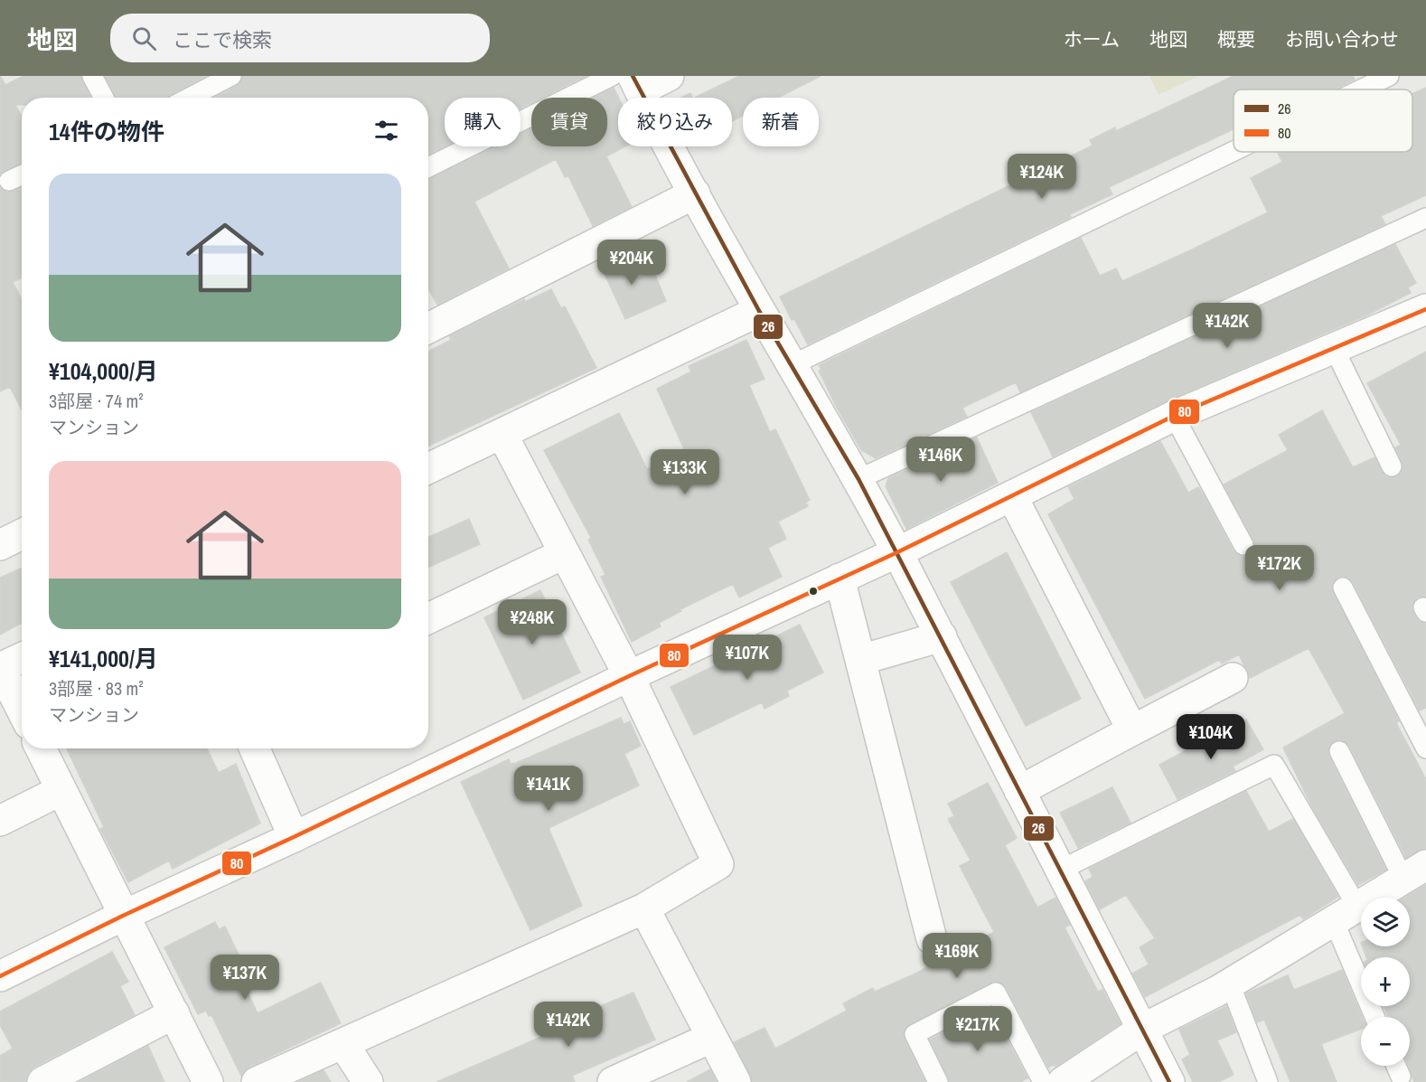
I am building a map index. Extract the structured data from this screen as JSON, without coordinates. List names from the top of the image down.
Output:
{
  "lines": ["transit line 26", "transit line 80"],
  "legend": ["26", "80"],
  "page": {
    "header": "地図",
    "search": "ここで検索",
    "nav": [
      "ホーム",
      "地図",
      "概要",
      "お問い合わせ"
    ],
    "chip": [
      "購入",
      "賃貸",
      "絞り込み",
      "新着"
    ],
    "heading": "14件の物件",
    "price": [
      "¥124K",
      "¥204K",
      "¥142K",
      "¥146K",
      "¥133K",
      "¥172K",
      "¥248K",
      "¥107K",
      "¥104K",
      "¥141K",
      "¥169K",
      "¥137K",
      "¥142K",
      "¥217K"
    ],
    "list": [
      {
        "name": "¥104,000/月",
        "note": "3部屋 · 74 m² · マンション"
      },
      {
        "name": "¥141,000/月",
        "note": "3部屋 · 83 m² · マンション"
      }
    ],
    "map_buttons": ["+", "−"]
  }
}
